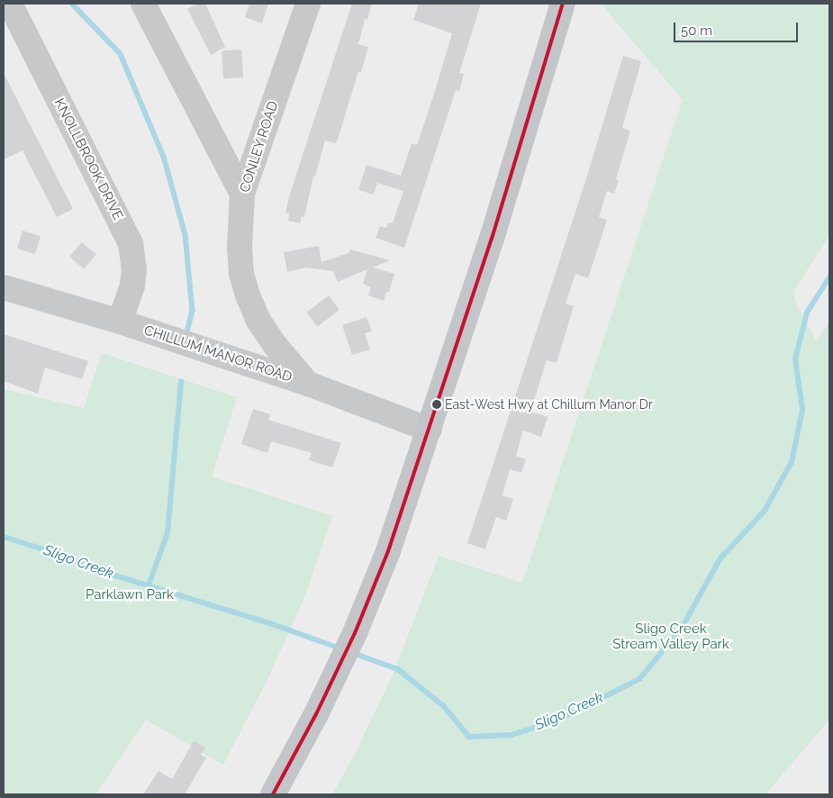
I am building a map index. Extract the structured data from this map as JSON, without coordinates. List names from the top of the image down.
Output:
{
  "streets": {
    "street": ["CONLEY ROAD", "KNOLLBROOK DRIVE", "CHILLUM MANOR ROAD"]
  },
  "crossings": [
    ["CONLEY ROAD", "CHILLUM MANOR ROAD"],
    ["KNOLLBROOK DRIVE", "CHILLUM MANOR ROAD"]
  ],
  "water": ["Sligo Creek"],
  "parks": ["Parklawn Park", "Sligo Creek Stream Valley Park"],
  "places": ["East-West Hwy at Chillum Manor Dr"],
  "scale_bar": "50 m"
}
